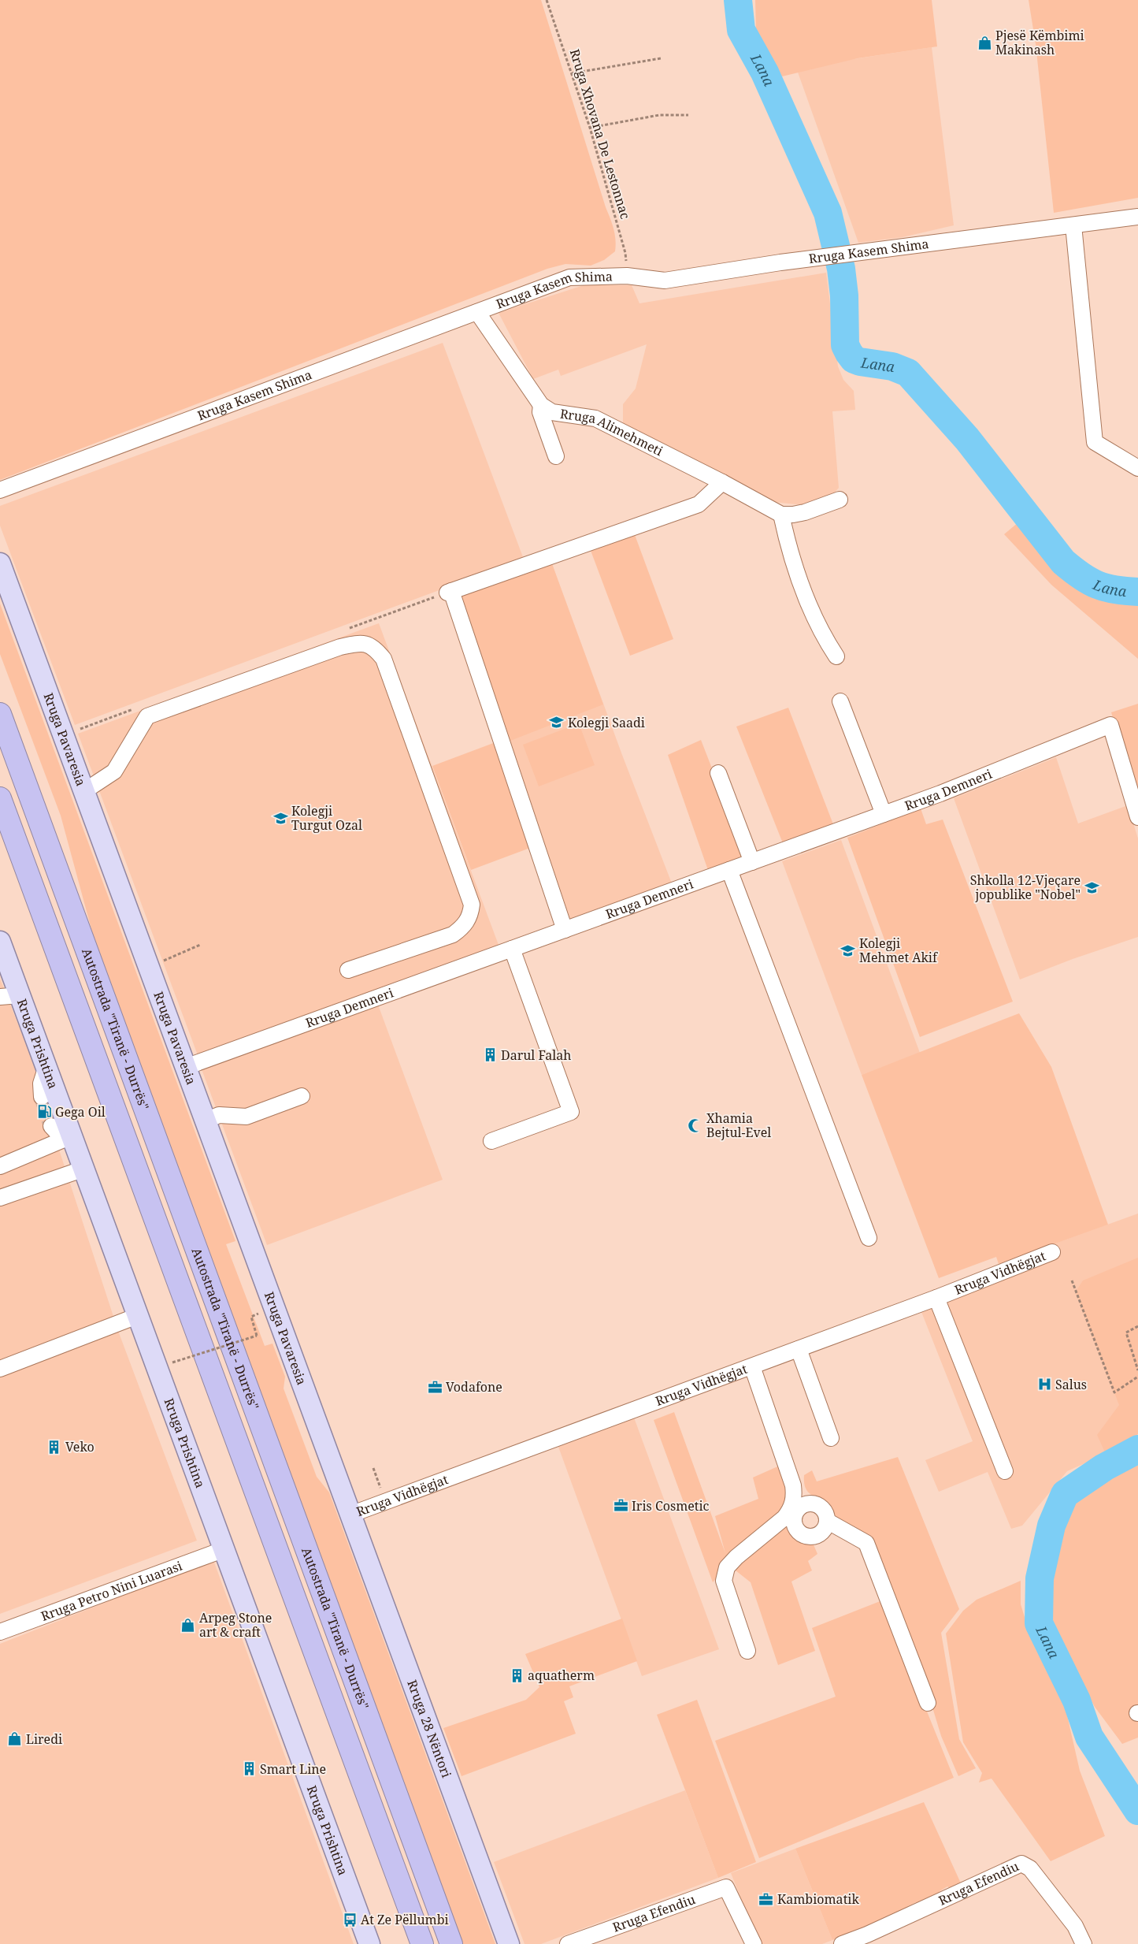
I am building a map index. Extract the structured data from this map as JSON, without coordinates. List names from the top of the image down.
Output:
{
  "streets": {
    "highway": ["Autostrada \"Tiranë - Durrës\""],
    "main road": ["Rruga Pavaresia", "Rruga Prishtina", "Rruga 28 Nëntori"],
    "street": [
      "Rruga Kasem Shima",
      "Rruga Alimehmeti",
      "Rruga Demneri",
      "Rruga Vidhëgjat",
      "Rruga Petro Nini Luarasi",
      "Rruga Efendiu"
    ],
    "path": ["Rruga Xhovana De Lestonnac"]
  },
  "crossings": [
    ["Rruga Xhovana De Lestonnac", "Rruga Kasem Shima"],
    ["Rruga Pavaresia", "Rruga Demneri"],
    ["Rruga Pavaresia", "Rruga Vidhëgjat"],
    ["Rruga Pavaresia", "Rruga 28 Nëntori"],
    ["Rruga Prishtina", "Rruga Petro Nini Luarasi"],
    ["Rruga Vidhëgjat", "Rruga 28 Nëntori"]
  ],
  "water": ["Lana"],
  "places": {
    "shop": ["Pjesë Këmbimi Makinash", "Arpeg Stone art & craft", "Liredi"],
    "school or university": [
      "Kolegji Saadi",
      "Kolegji Turgut Ozal",
      "Shkolla 12-Vjeçare jopublike \"Nobel\"",
      "Kolegji Mehmet Akif"
    ],
    "building": [
      "Darul Falah",
      "Veko",
      "aquatherm",
      "Smart Line"
    ],
    "fuel station": ["Gega Oil"],
    "mosque": ["Xhamia Bejtul-Evel"],
    "hospital": ["Salus"],
    "office": ["Vodafone", "Iris Cosmetic", "Kambiomatik"],
    "bus stop": ["At Ze Pëllumbi"]
  }
}
